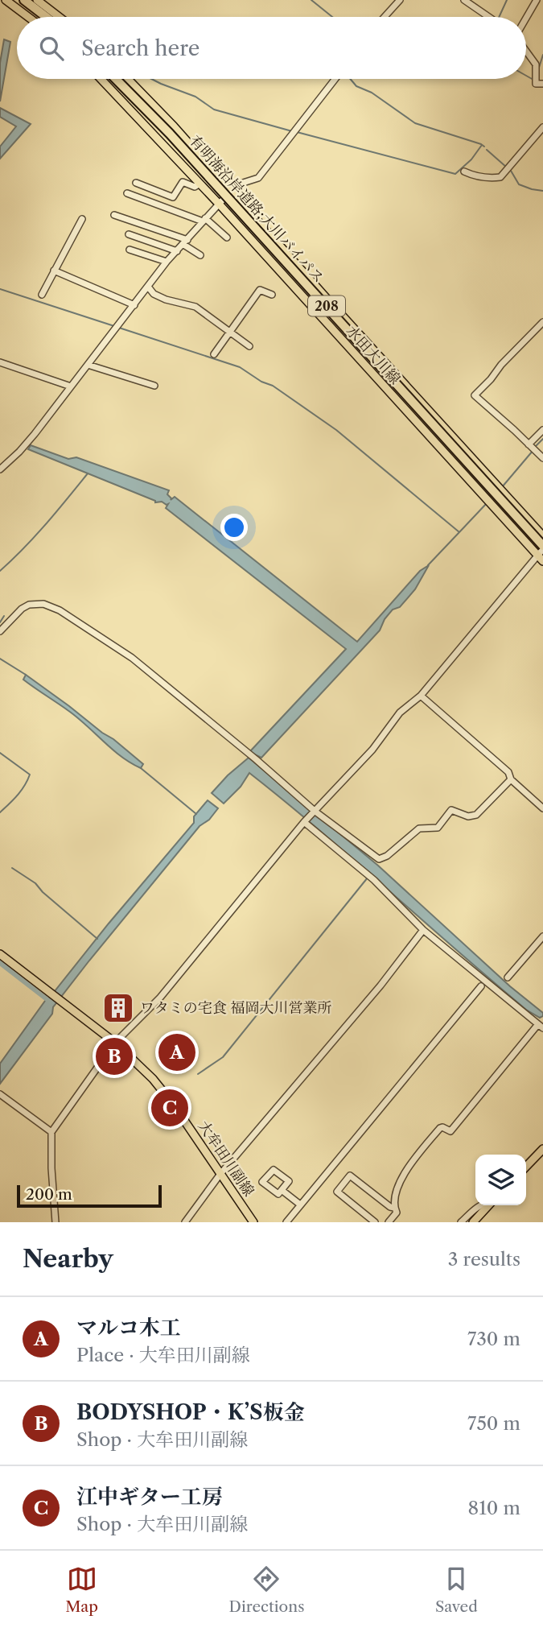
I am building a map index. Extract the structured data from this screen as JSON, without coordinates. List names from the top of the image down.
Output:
{
  "streets": {
    "highway": ["有明海沿岸道路;大川バイパス", "208"],
    "main road": ["水田大川線", "大牟田川副線"]
  },
  "crossings": [
    ["有明海沿岸道路;大川バイパス", "水田大川線"]
  ],
  "places": {
    "building": ["ワタミの宅食 福岡大川営業所"]
  },
  "scale_bar": "200 m",
  "page": {
    "search": "Search here",
    "pins": ["A", "B", "C"],
    "scale": "200 m",
    "heading": ["Nearby", "3 results"],
    "list": [
      {
        "mark": "A",
        "name": "マルコ木工",
        "note": "Place · 大牟田川副線",
        "value": "730 m"
      },
      {
        "mark": "B",
        "name": "BODYSHOP・K’S板金",
        "note": "Shop · 大牟田川副線",
        "value": "750 m"
      },
      {
        "mark": "C",
        "name": "江中ギター工房",
        "note": "Shop · 大牟田川副線",
        "value": "810 m"
      }
    ],
    "nav": ["Map", "Directions", "Saved"]
  }
}
